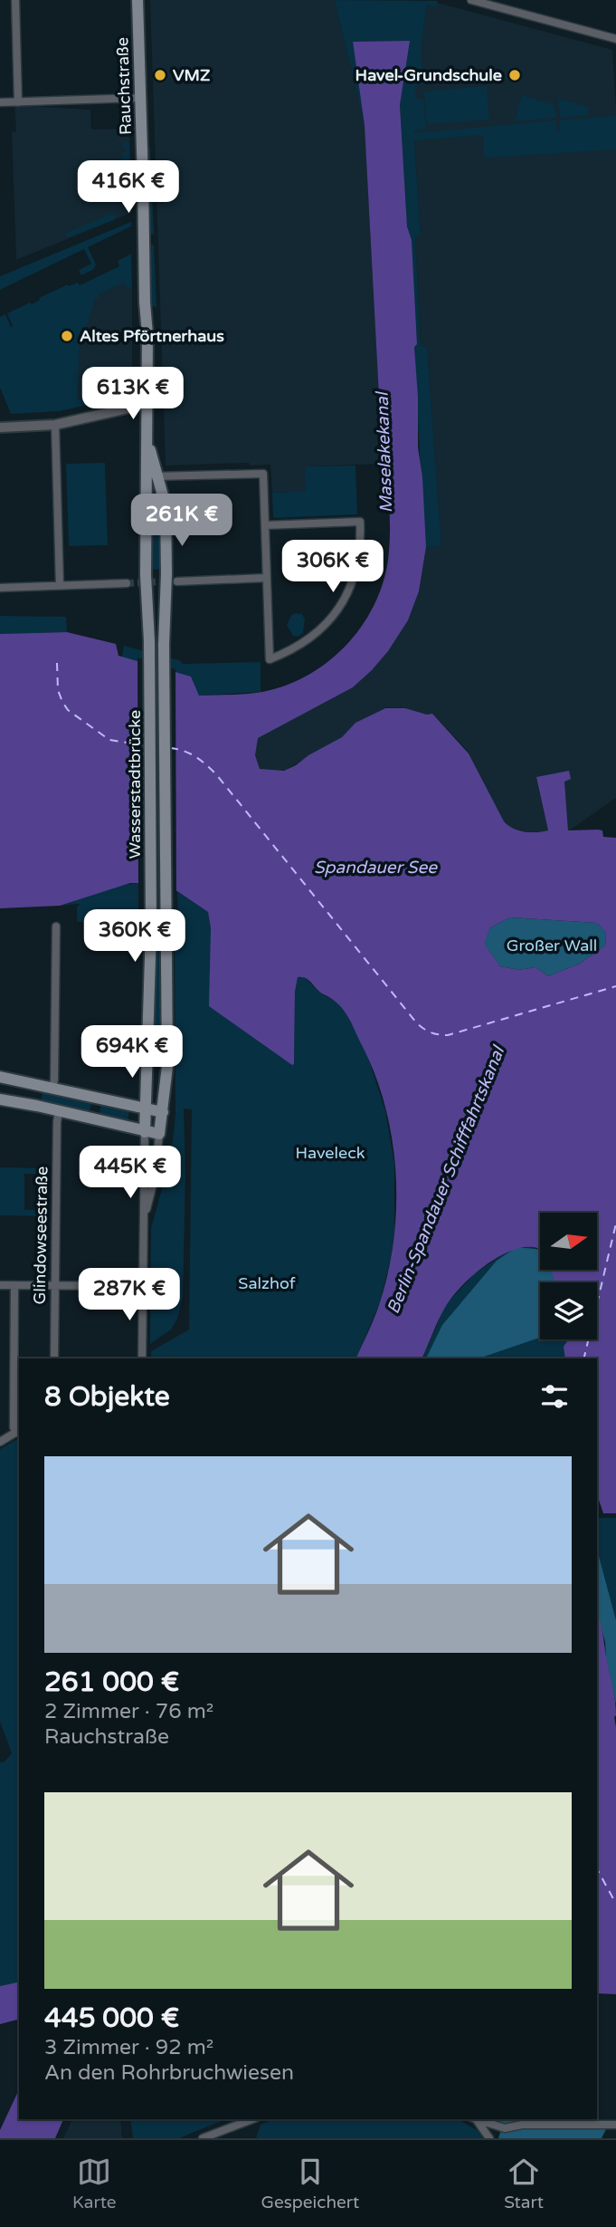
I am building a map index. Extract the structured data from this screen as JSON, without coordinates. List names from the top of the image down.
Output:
{
  "streets": {
    "main road": ["Rauchstraße", "Wasserstadtbrücke"],
    "street": ["Glindowseestraße"]
  },
  "crossings": [
    ["Rauchstraße", "Wasserstadtbrücke"]
  ],
  "water": ["Maselakekanal", "Spandauer See", "Berlin-Spandauer Schifffahrtskanal"],
  "parks": ["Großer Wall", "Haveleck", "Salzhof"],
  "places": ["VMZ", "Havel-Grundschule", "Altes Pförtnerhaus"],
  "north": "right",
  "page": {
    "price": [
      "416K €",
      "613K €",
      "261K €",
      "306K €",
      "360K €",
      "694K €",
      "445K €",
      "287K €"
    ],
    "heading": "8 Objekte",
    "list": [
      {
        "name": "261 000 €",
        "note": "2 Zimmer · 76 m² · Rauchstraße"
      },
      {
        "name": "445 000 €",
        "note": "3 Zimmer · 92 m² · An den Rohrbruchwiesen"
      }
    ],
    "tabs": ["Karte", "Gespeichert", "Start"]
  }
}
